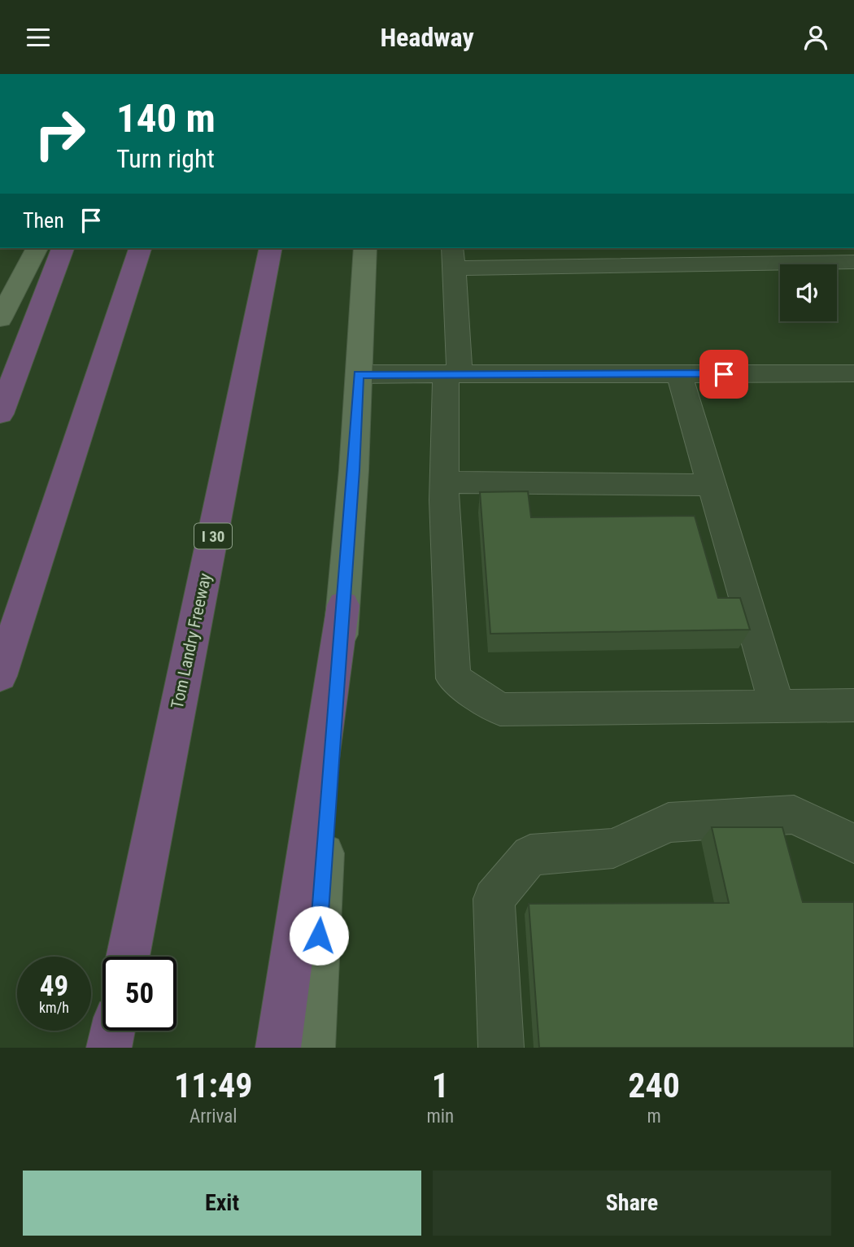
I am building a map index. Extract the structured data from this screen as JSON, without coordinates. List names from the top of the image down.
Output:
{
  "streets": {
    "highway": ["I 30", "Tom Landry Freeway"]
  },
  "page": {
    "header": "Headway",
    "turn": ["140 m", "Turn right"],
    "then": "Then",
    "speed": "49 km/h",
    "limit": "50",
    "eta": [
      "11:49",
      "Arrival",
      "1",
      "min",
      "240",
      "m"
    ],
    "buttons": ["Exit", "Share"]
  }
}
